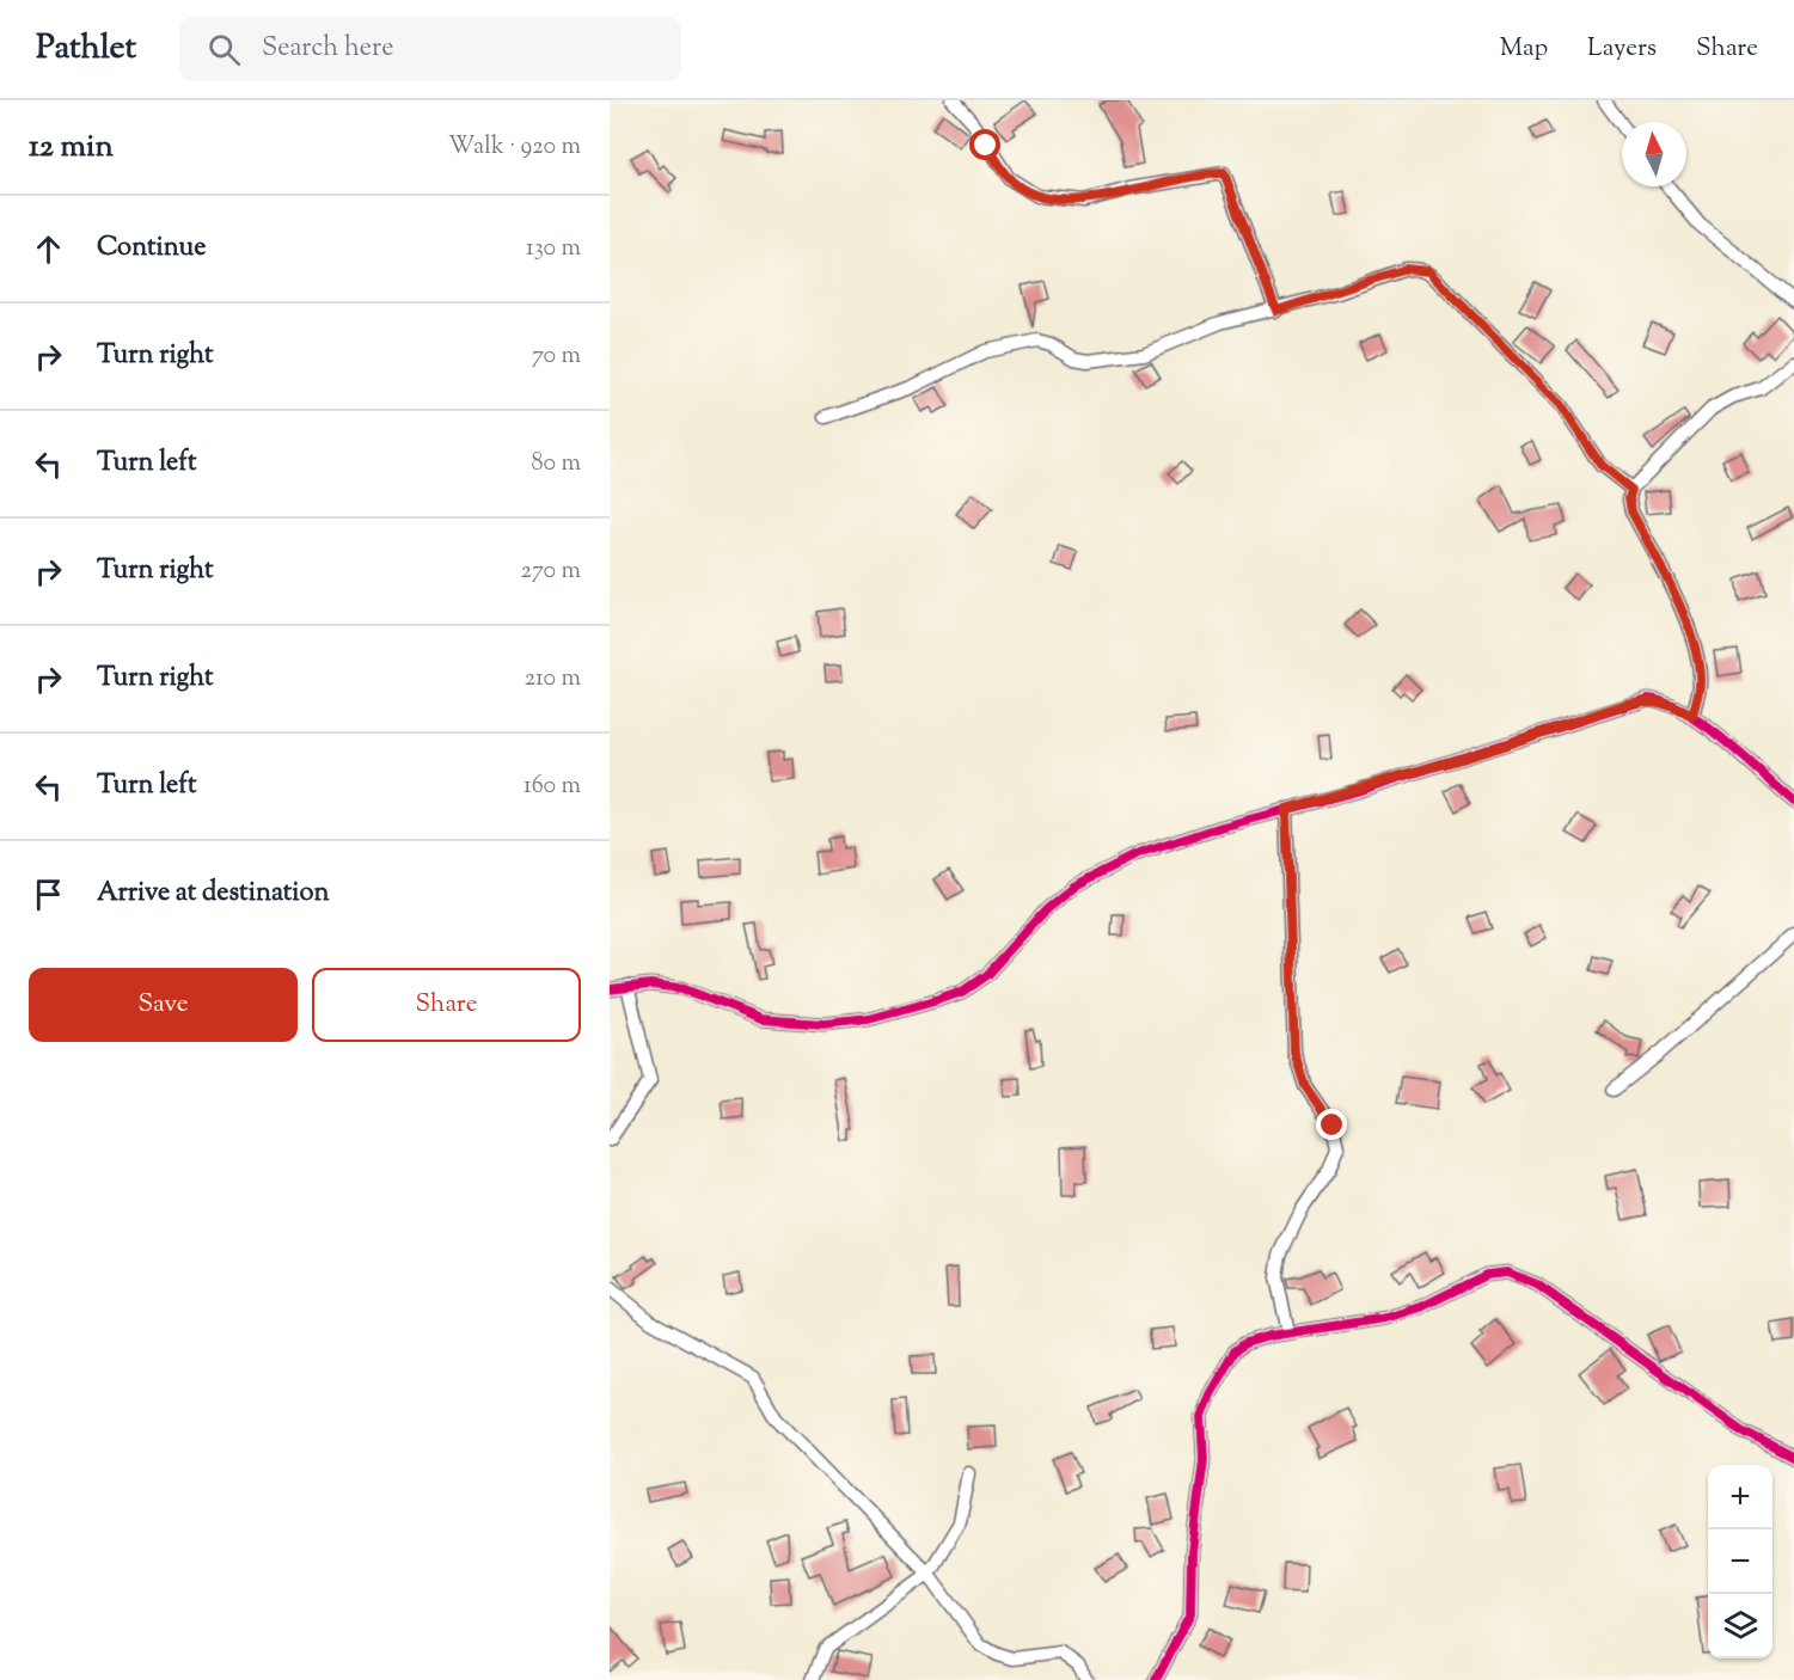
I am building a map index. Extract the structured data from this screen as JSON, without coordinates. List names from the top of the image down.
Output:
{
  "north": "top",
  "page": {
    "header": "Pathlet",
    "search": "Search here",
    "nav": ["Map", "Layers", "Share"],
    "heading": ["12 min", "Walk · 920 m"],
    "list": [
      ["Continue", "130 m"],
      ["Turn right", "70 m"],
      ["Turn left", "80 m"],
      ["Turn right", "270 m"],
      ["Turn right", "210 m"],
      ["Turn left", "160 m"],
      "Arrive at destination"
    ],
    "buttons": ["Save", "Share"],
    "map_buttons": ["+", "−"]
  }
}
